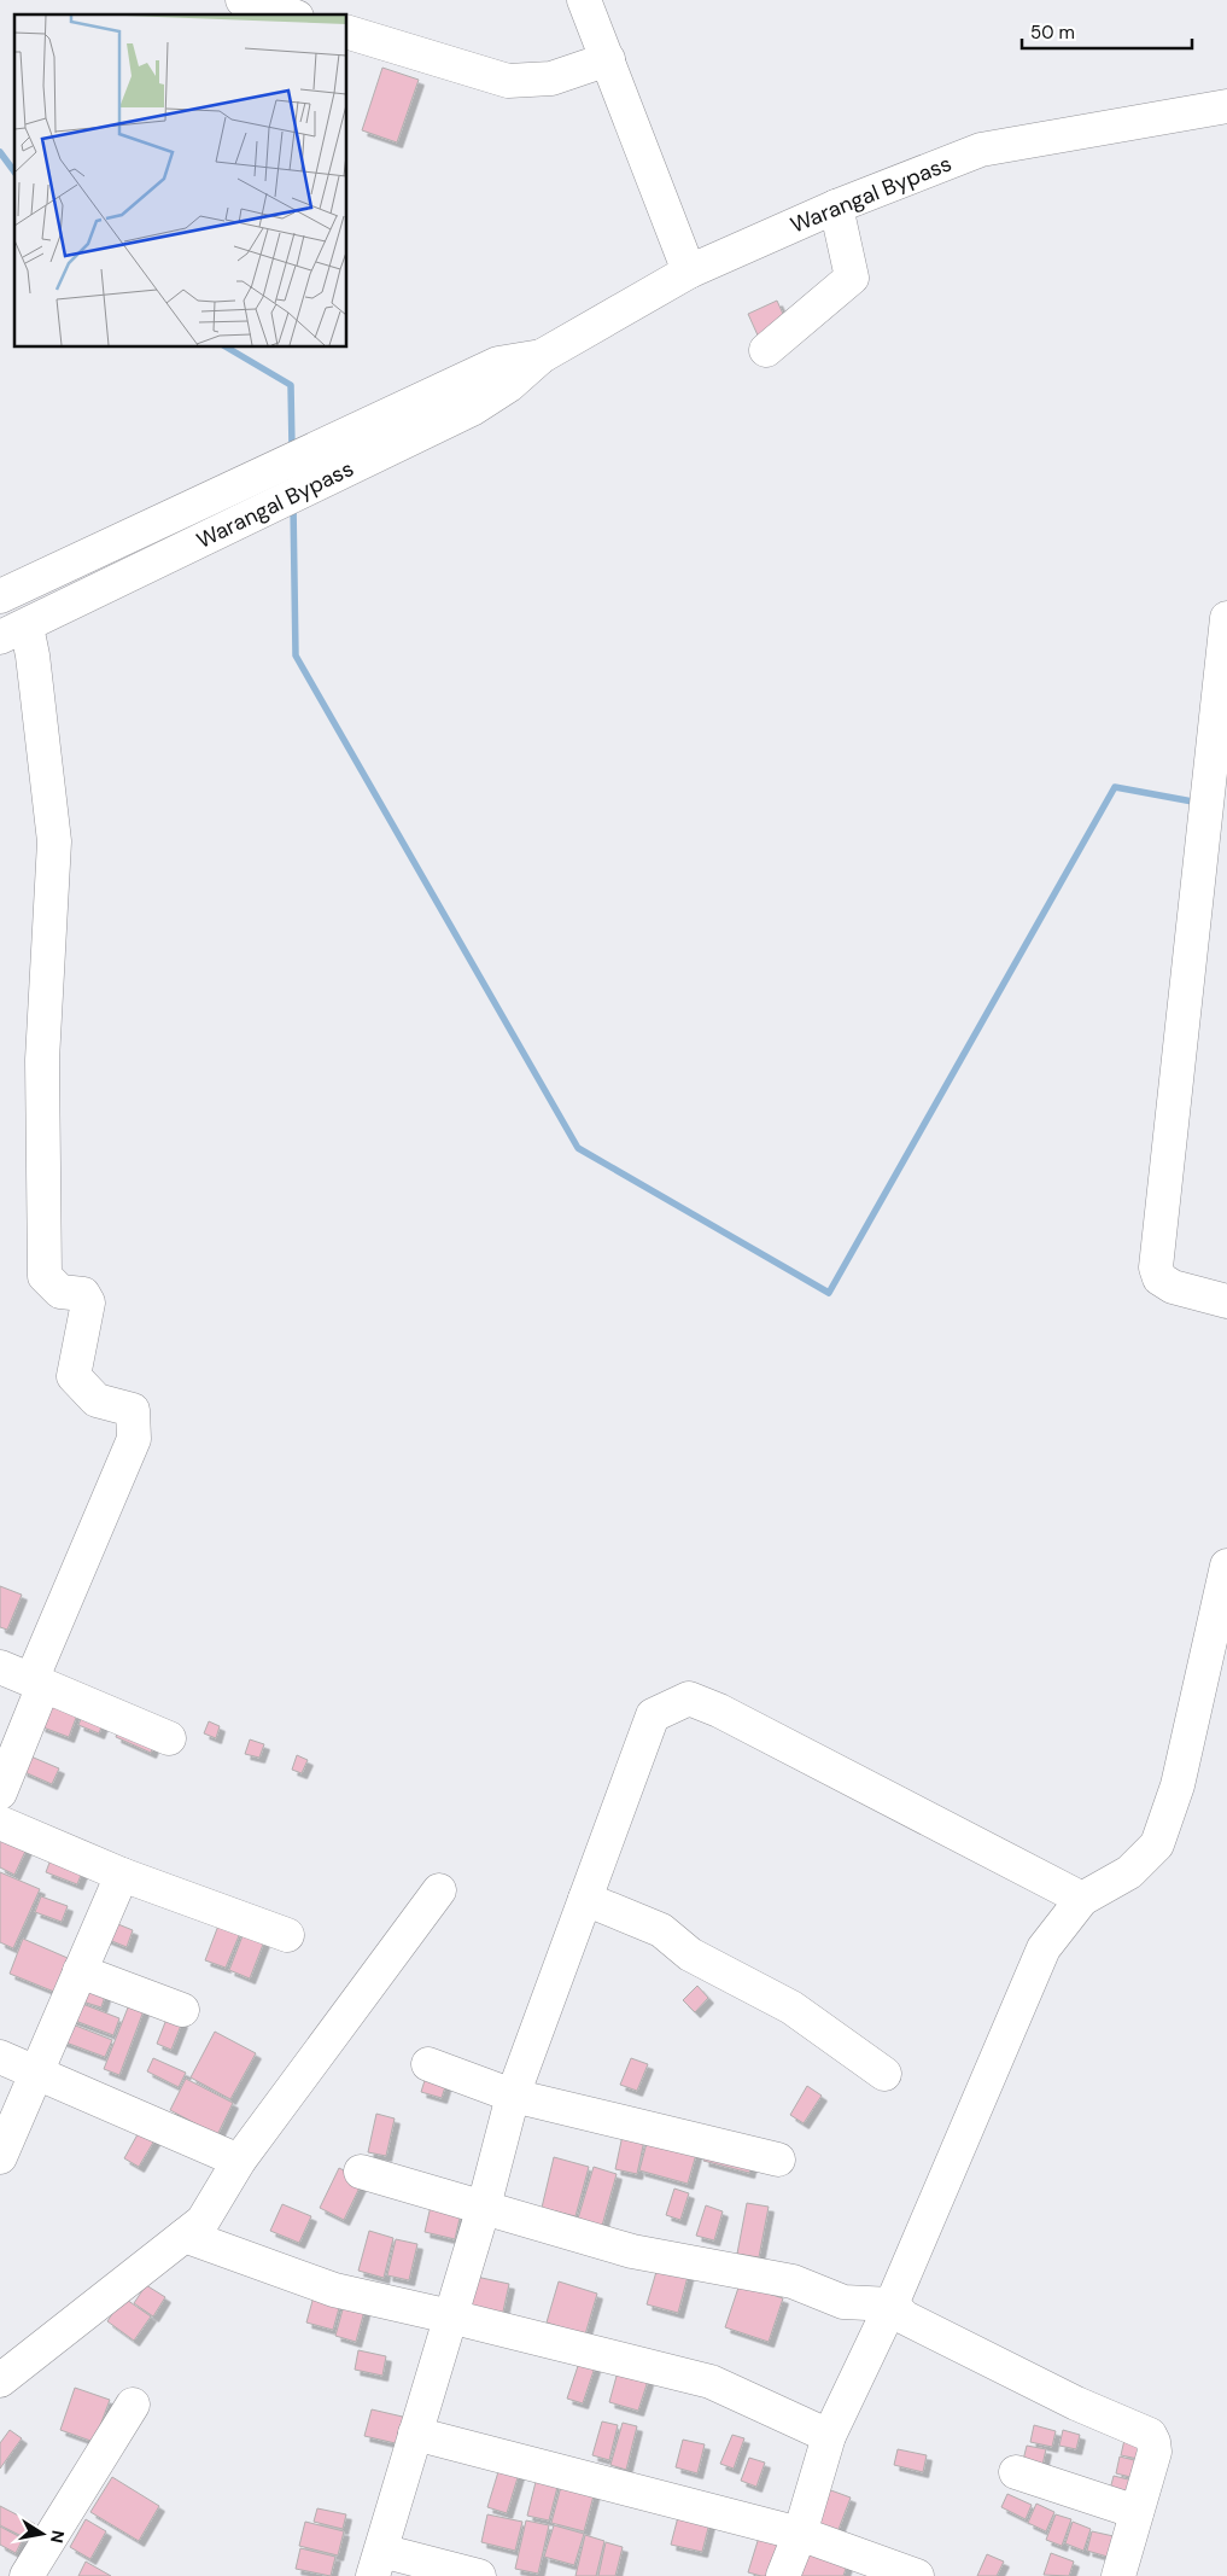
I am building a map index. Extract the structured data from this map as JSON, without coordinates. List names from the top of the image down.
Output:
{
  "streets": {
    "street": ["Warangal Bypass"]
  },
  "scale_bar": "50 m",
  "north": "right"
}
